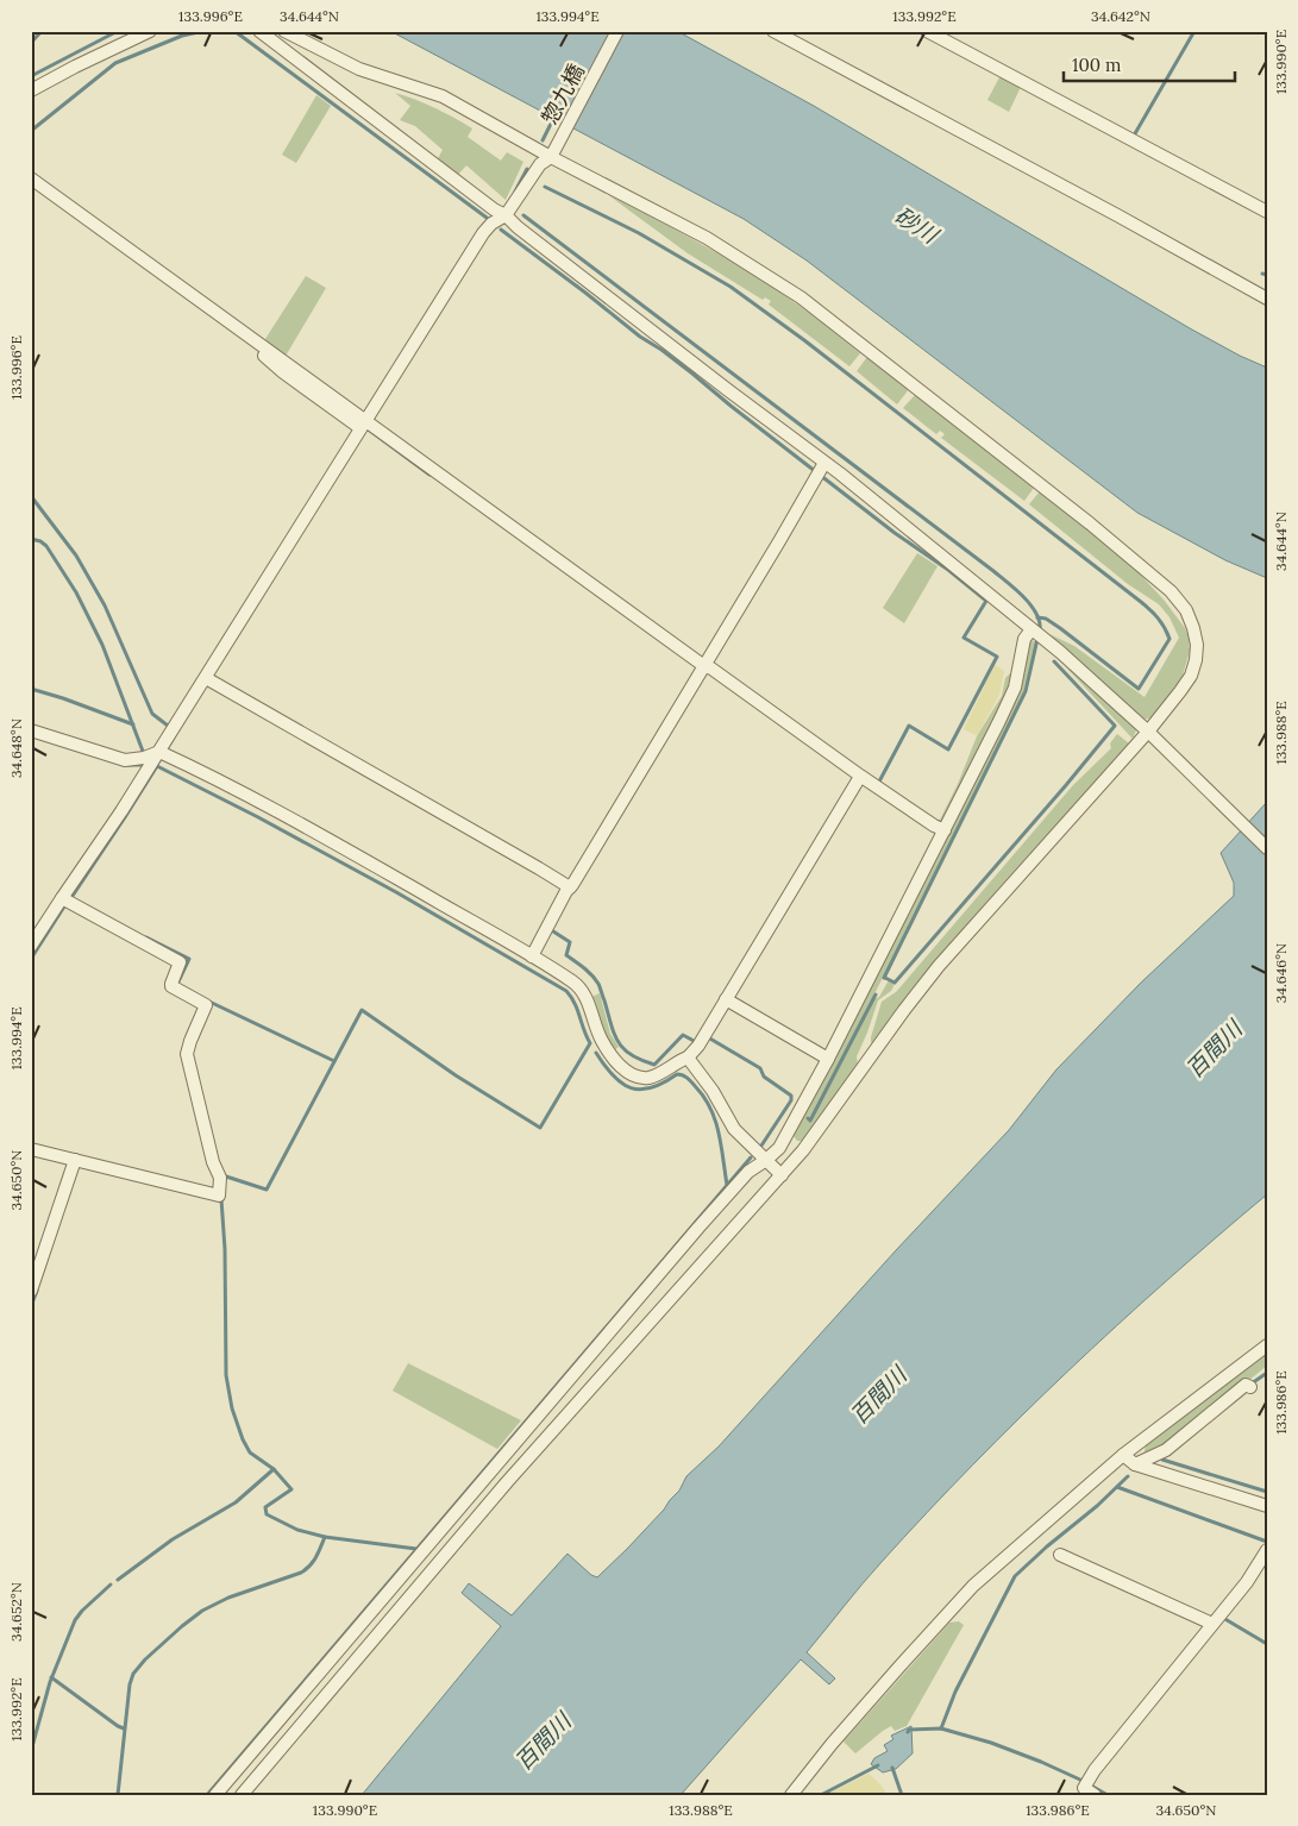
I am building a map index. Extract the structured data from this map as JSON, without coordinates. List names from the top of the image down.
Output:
{
  "streets": {
    "street": ["惣九橋"]
  },
  "water": ["砂川", "百間川"],
  "scale_bar": "100 m",
  "coordinates": [
    "133.996°E",
    "34.644°N",
    "133.994°E",
    "133.992°E",
    "34.642°N",
    "133.990°E",
    "133.988°E",
    "34.648°N",
    "34.646°N",
    "34.650°N",
    "133.986°E",
    "34.652°N"
  ]
}
